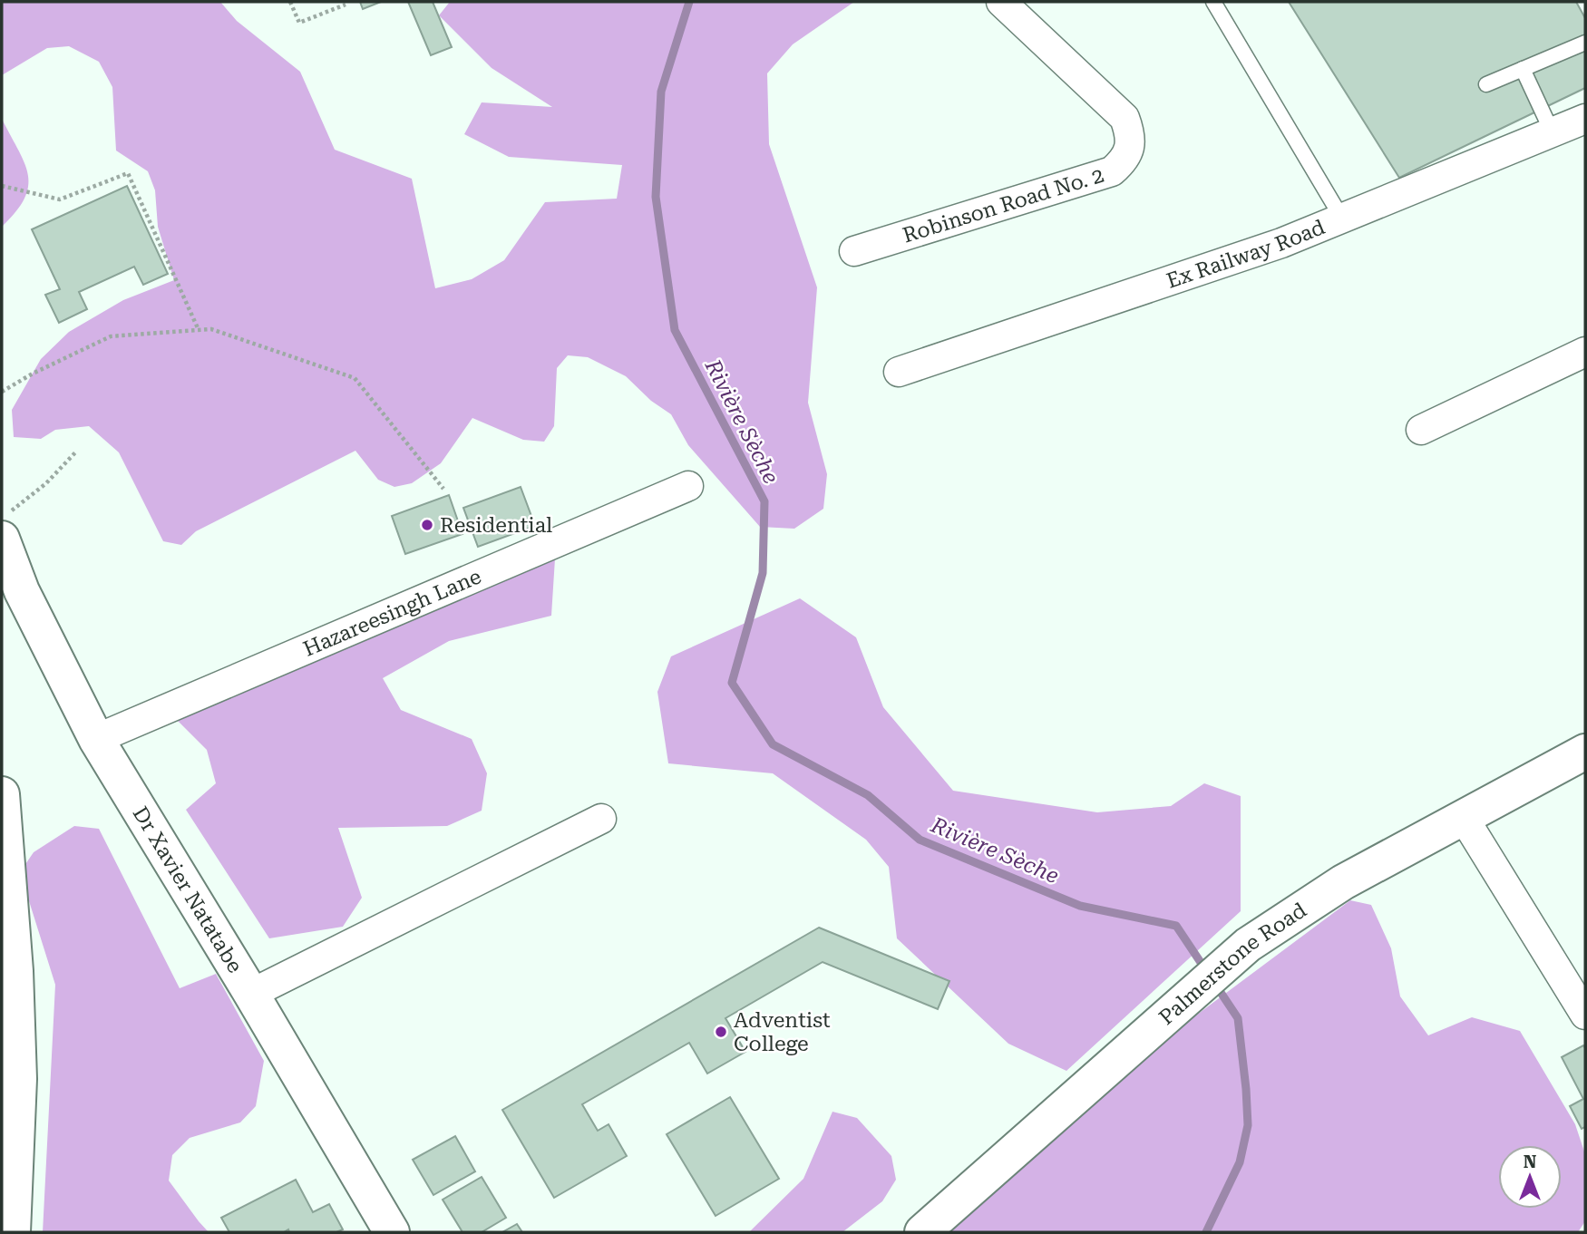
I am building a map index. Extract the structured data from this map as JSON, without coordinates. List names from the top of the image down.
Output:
{
  "streets": {
    "main road": ["Dr Xavier Natatabe", "Palmerstone Road"],
    "street": ["Robinson Road No. 2", "Ex Railway Road", "Hazareesingh Lane"]
  },
  "crossings": [
    ["Hazareesingh Lane", "Dr Xavier Natatabe"]
  ],
  "water": ["Rivière Sèche"],
  "places": ["Residential", "Adventist College"],
  "north": "top"
}
